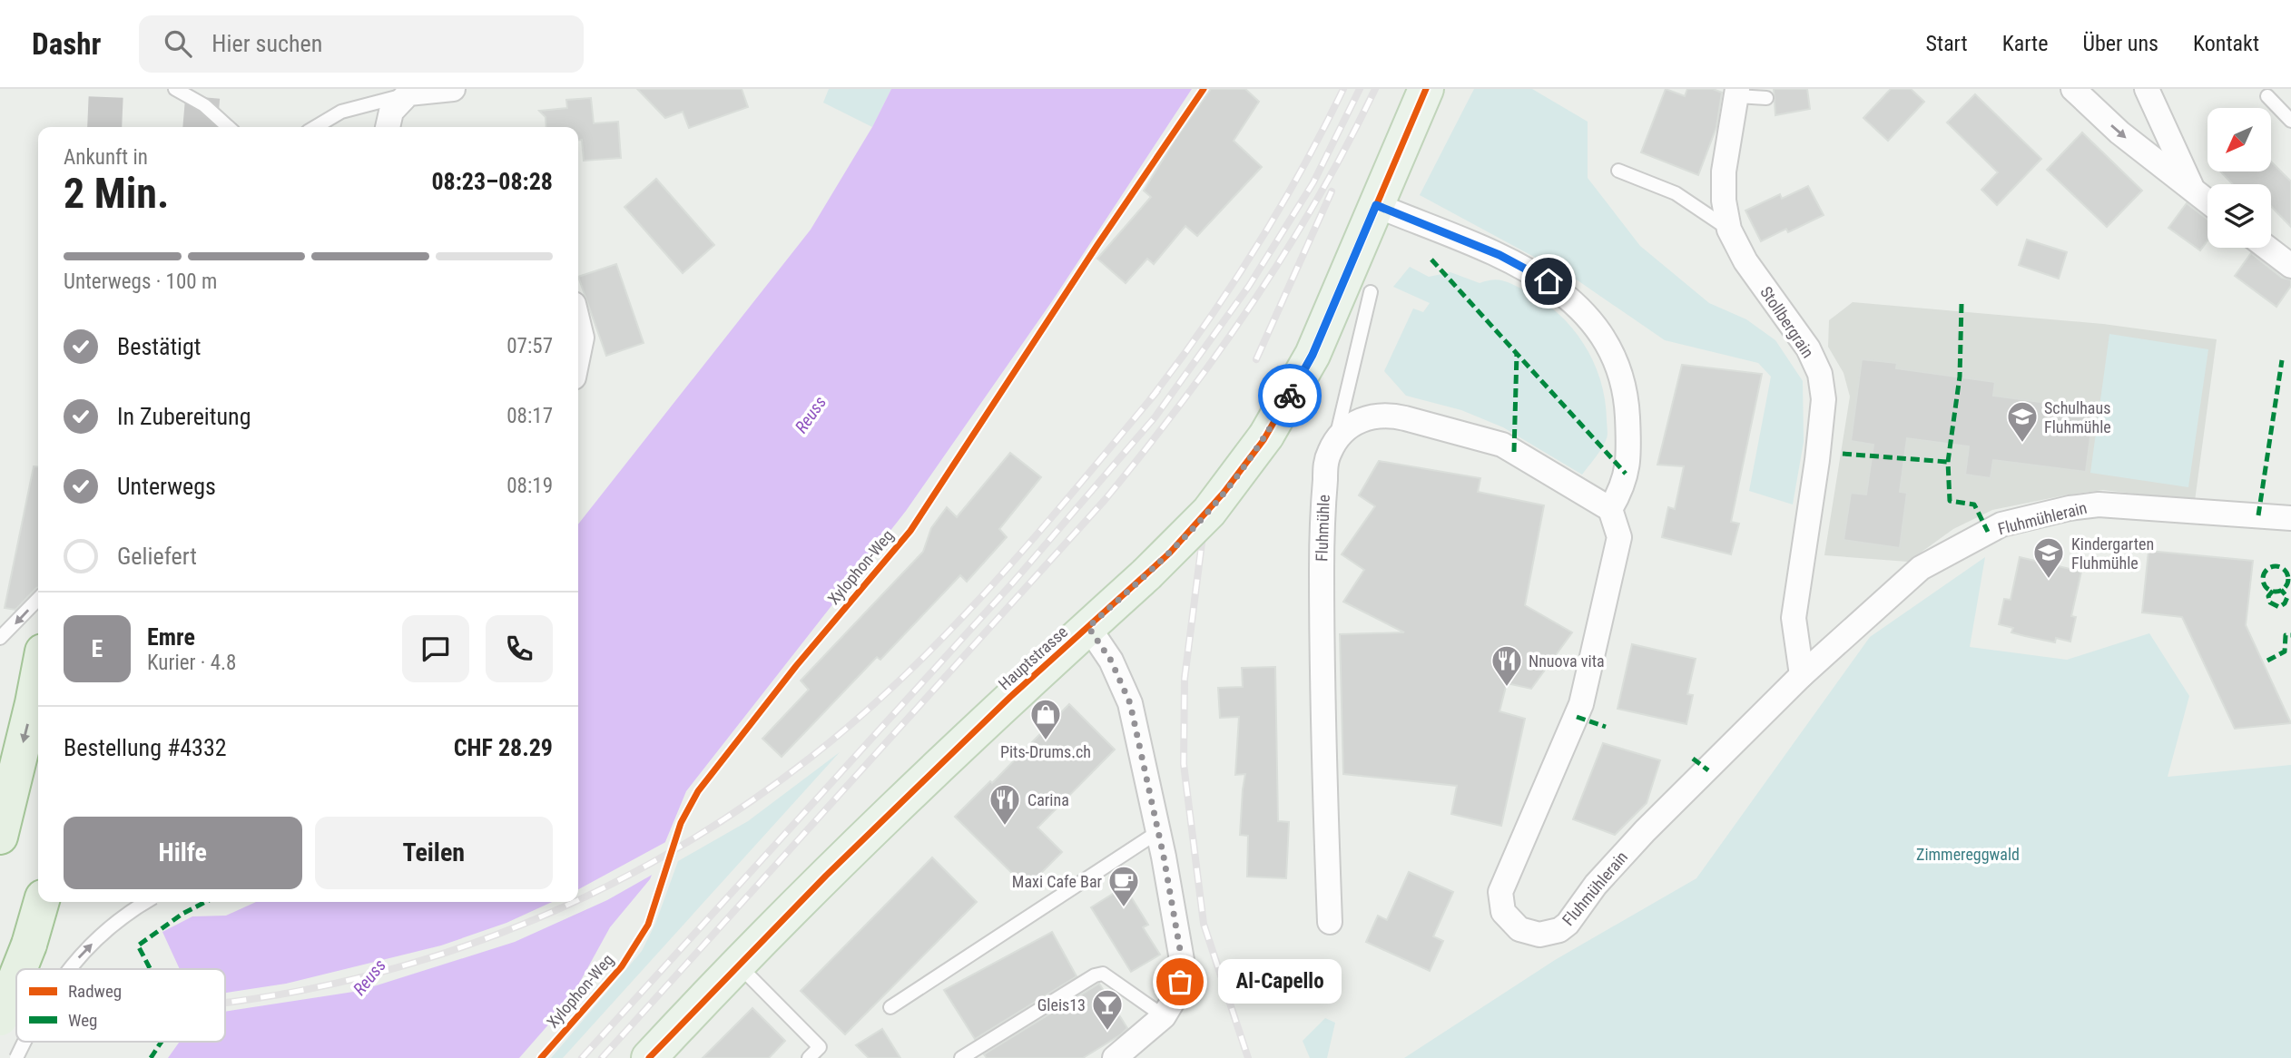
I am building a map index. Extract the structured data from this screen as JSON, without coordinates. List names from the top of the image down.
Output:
{
  "streets": {
    "main road": ["Hauptstrasse"],
    "street": ["Stollbergrain", "Fluhmühlerain", "Fluhmühle"],
    "cycle path": ["Xylophon-Weg"]
  },
  "crossings": [
    ["Stollbergrain", "Fluhmühlerain"]
  ],
  "water": ["Reuss"],
  "parks": ["Zimmereggwald"],
  "places": {
    "school or university": ["Schulhaus Fluhmühle", "Kindergarten Fluhmühle"],
    "restaurant": ["Nnuova vita", "Carina"],
    "shop": ["Pits-Drums.ch"],
    "cafe": ["Maxi Cafe Bar"],
    "other": ["Al-Capello"],
    "bar": ["Gleis13"]
  },
  "legend": ["Radweg", "Weg"],
  "north": "bottom left",
  "page": {
    "header": "Dashr",
    "search": "Hier suchen",
    "nav": [
      "Start",
      "Karte",
      "Über uns",
      "Kontakt"
    ],
    "heading": ["2 Min.", "Ankunft in", "08:23–08:28"],
    "panel": [
      "Emre",
      "Kurier · 4.8",
      "Bestellung #4332",
      "CHF 28.29"
    ],
    "bar": "Unterwegs · 100 m",
    "list": [
      ["Bestätigt", "07:57"],
      ["In Zubereitung", "08:17"],
      ["Unterwegs", "08:19"],
      "Geliefert"
    ],
    "round": "E",
    "buttons": ["Hilfe", "Teilen"],
    "bubble": "Al-Capello"
  }
}
